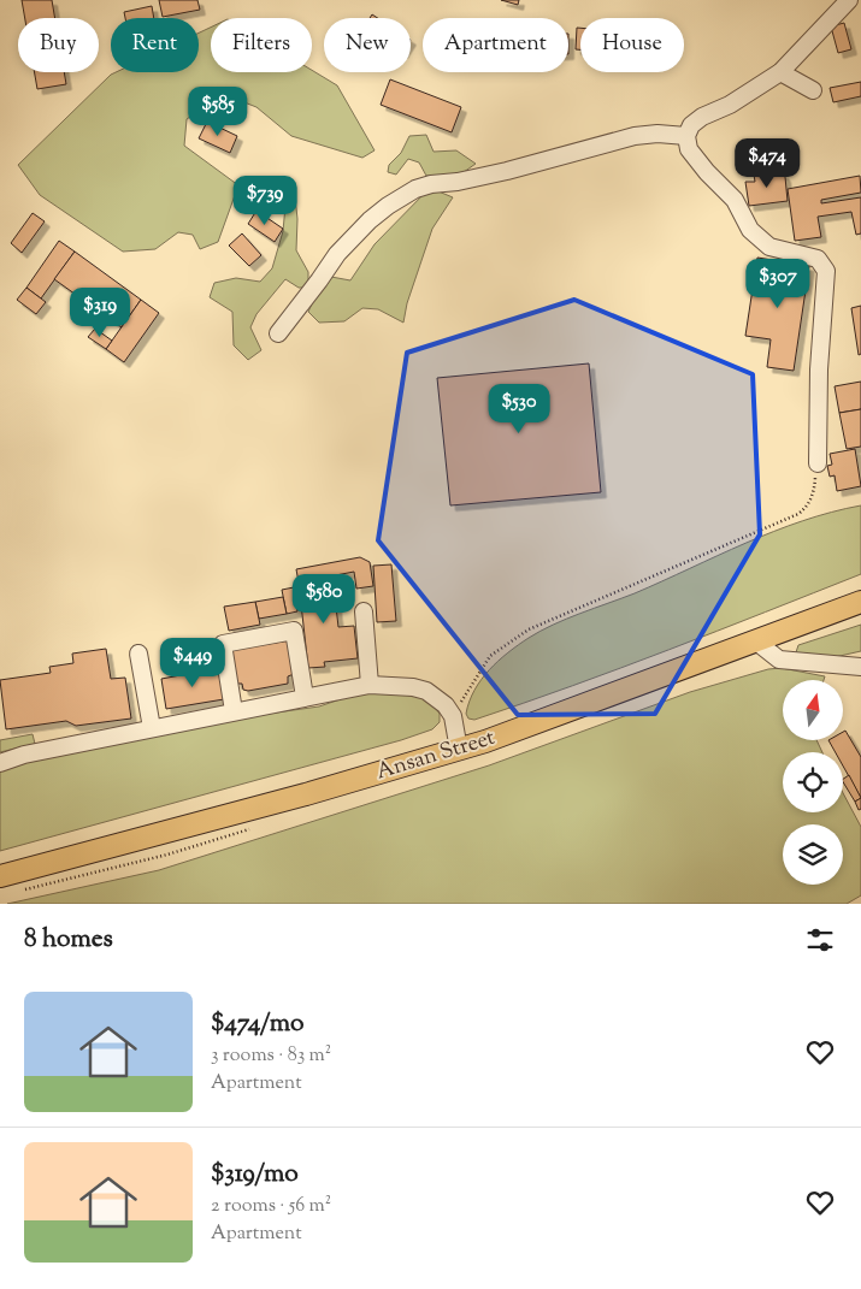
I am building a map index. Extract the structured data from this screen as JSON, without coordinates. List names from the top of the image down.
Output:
{
  "streets": {
    "main road": ["Ansan Street"]
  },
  "north": "top",
  "page": {
    "chip": [
      "Buy",
      "Rent",
      "Filters",
      "New",
      "Apartment",
      "House"
    ],
    "price": [
      "$585",
      "$474",
      "$739",
      "$307",
      "$319",
      "$530",
      "$580",
      "$449"
    ],
    "heading": "8 homes",
    "list": [
      {
        "name": "$474/mo",
        "note": "3 rooms · 83 m² · Apartment"
      },
      {
        "name": "$319/mo",
        "note": "2 rooms · 56 m² · Apartment"
      }
    ]
  }
}
